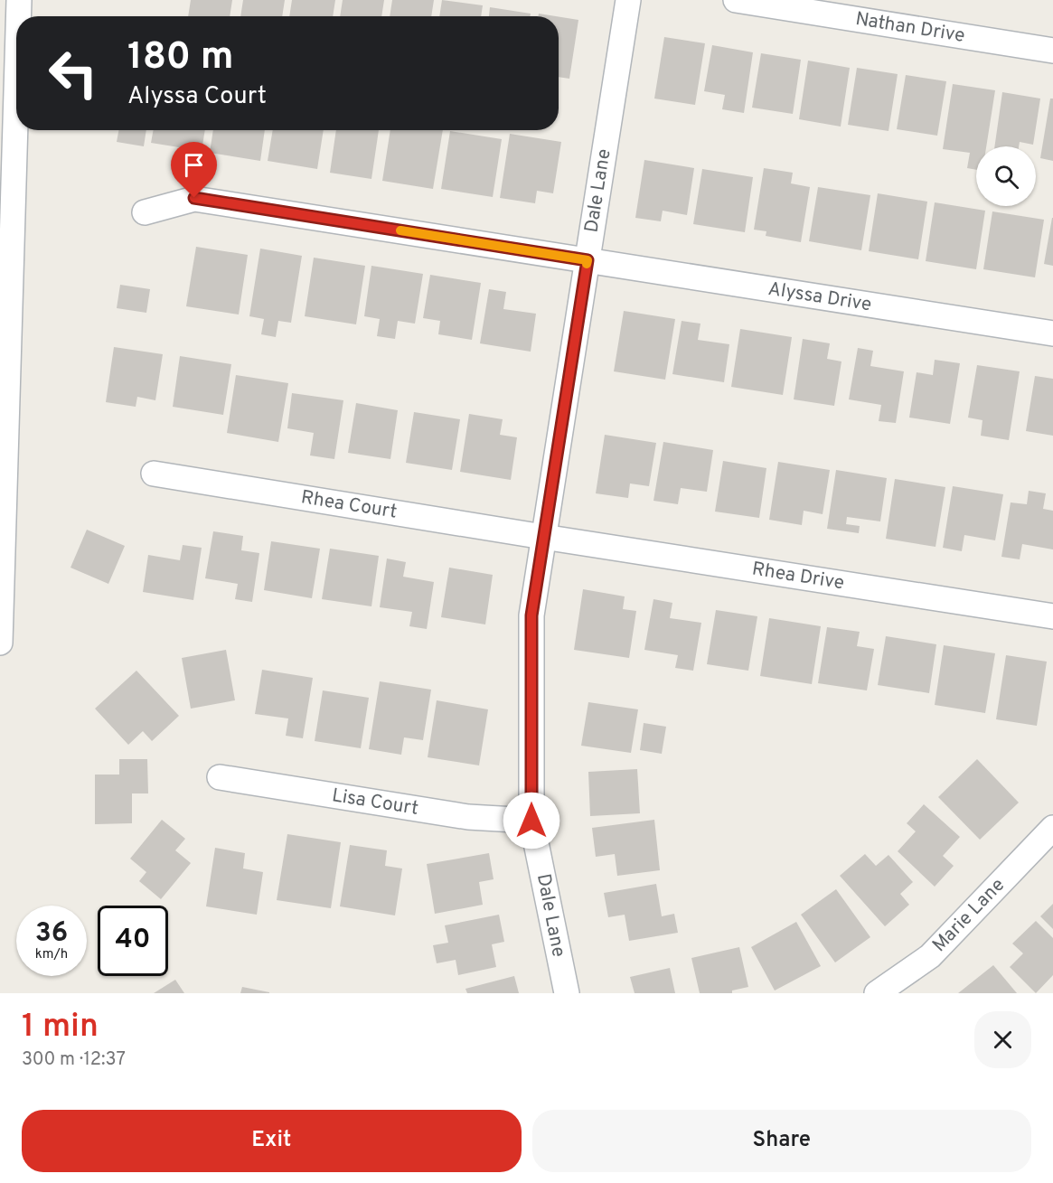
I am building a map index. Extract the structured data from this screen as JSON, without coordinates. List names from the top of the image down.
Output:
{
  "streets": {
    "street": [
      "Nathan Drive",
      "Dale Lane",
      "Alyssa Drive",
      "Rhea Court",
      "Rhea Drive",
      "Lisa Court",
      "Marie Lane"
    ]
  },
  "crossings": [
    ["Dale Lane", "Alyssa Drive"],
    ["Dale Lane", "Rhea Court"],
    ["Dale Lane", "Rhea Drive"],
    ["Dale Lane", "Lisa Court"],
    ["Rhea Court", "Rhea Drive"]
  ],
  "page": {
    "turn": ["180 m", "Alyssa Court"],
    "speed": "36 km/h",
    "limit": "40",
    "heading": ["1 min", "300 m · 12:37"],
    "buttons": ["Exit", "Share"]
  }
}
